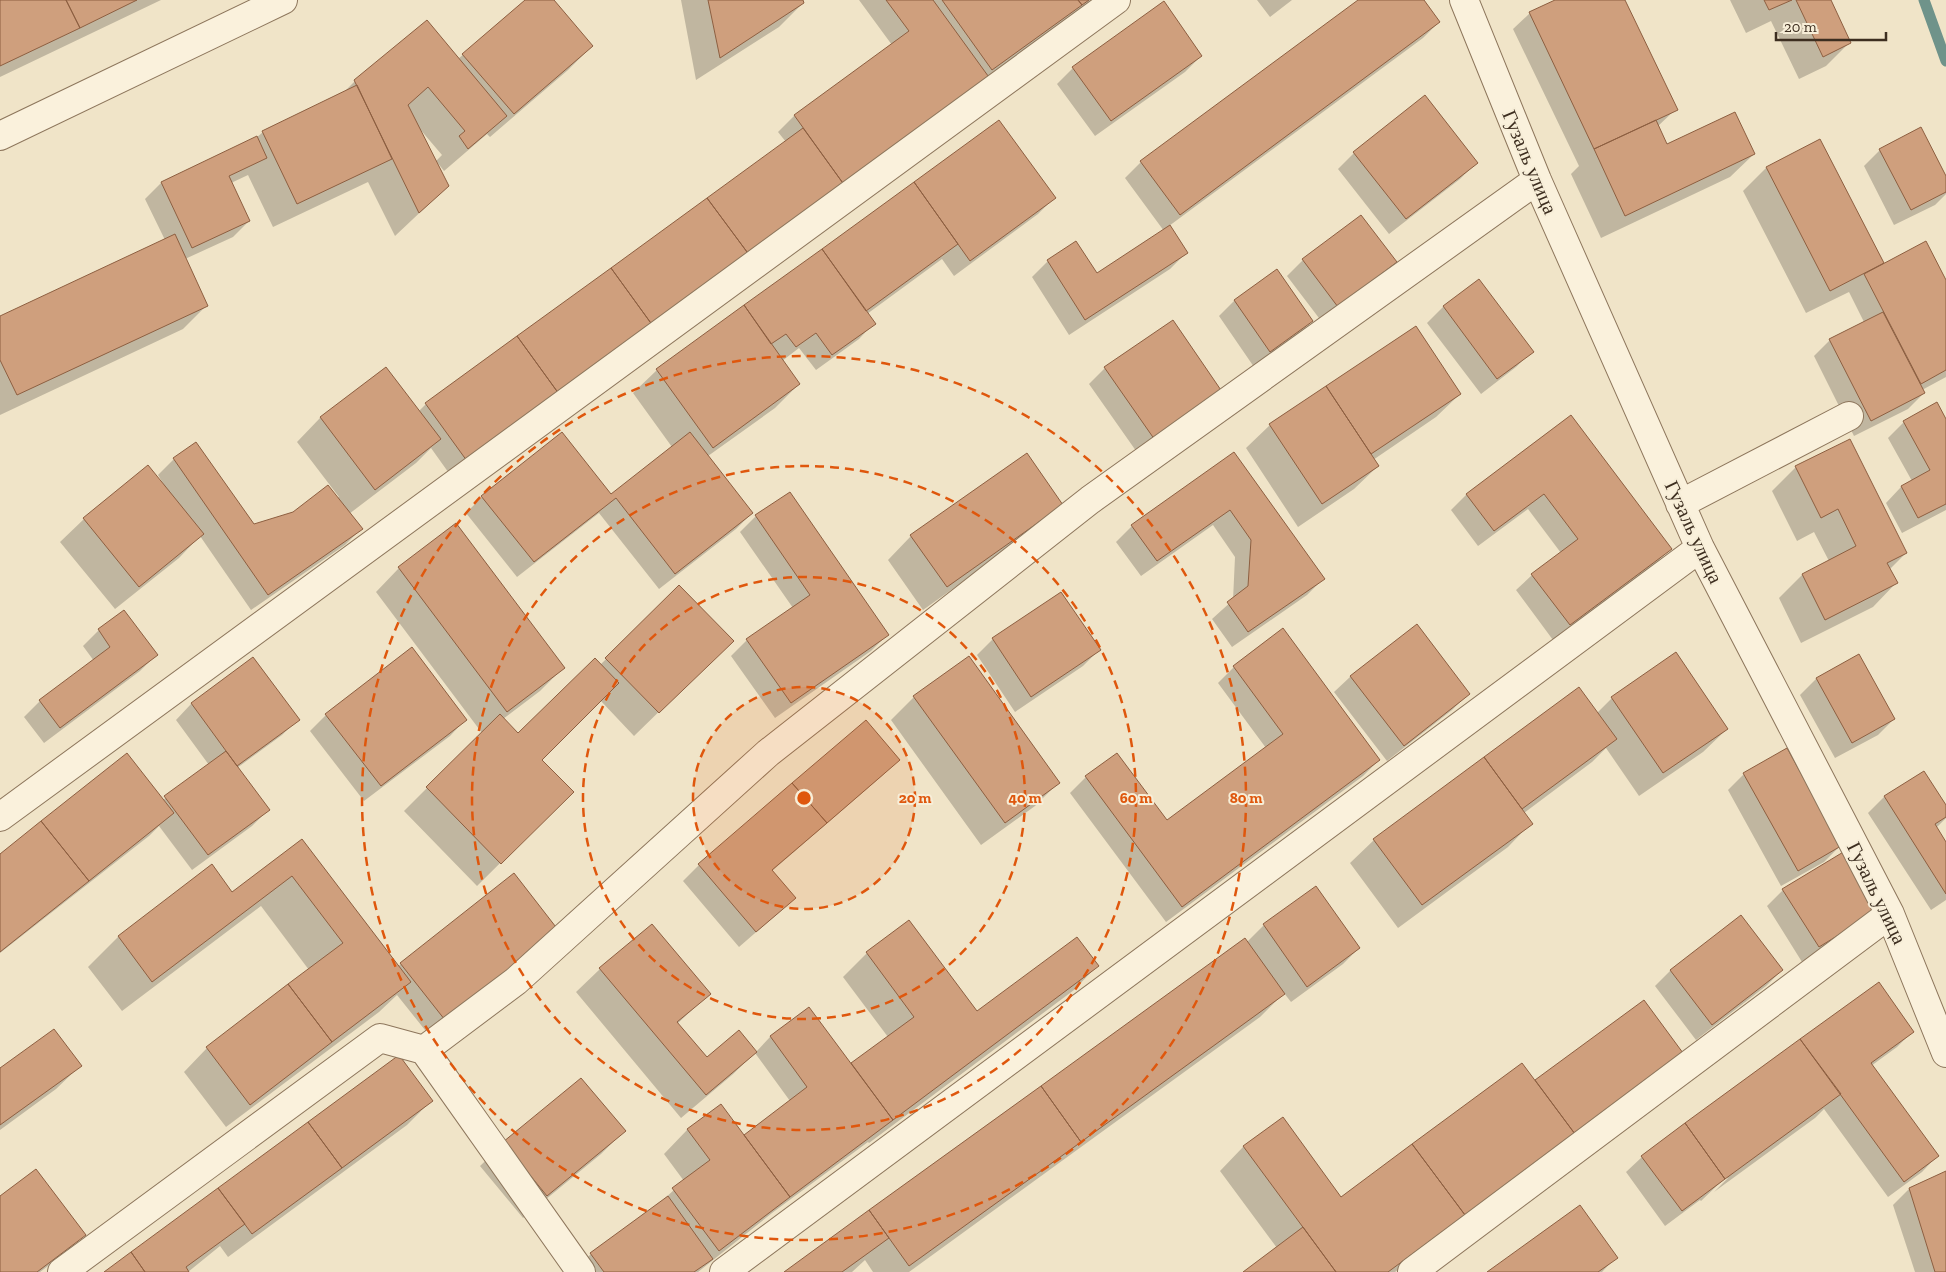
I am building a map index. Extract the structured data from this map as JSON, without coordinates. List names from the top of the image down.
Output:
{
  "streets": {
    "street": ["Гузаль улица"]
  },
  "scale_bar": "20 m",
  "rings": [
    "20 m",
    "40 m",
    "60 m",
    "80 m"
  ]
}
